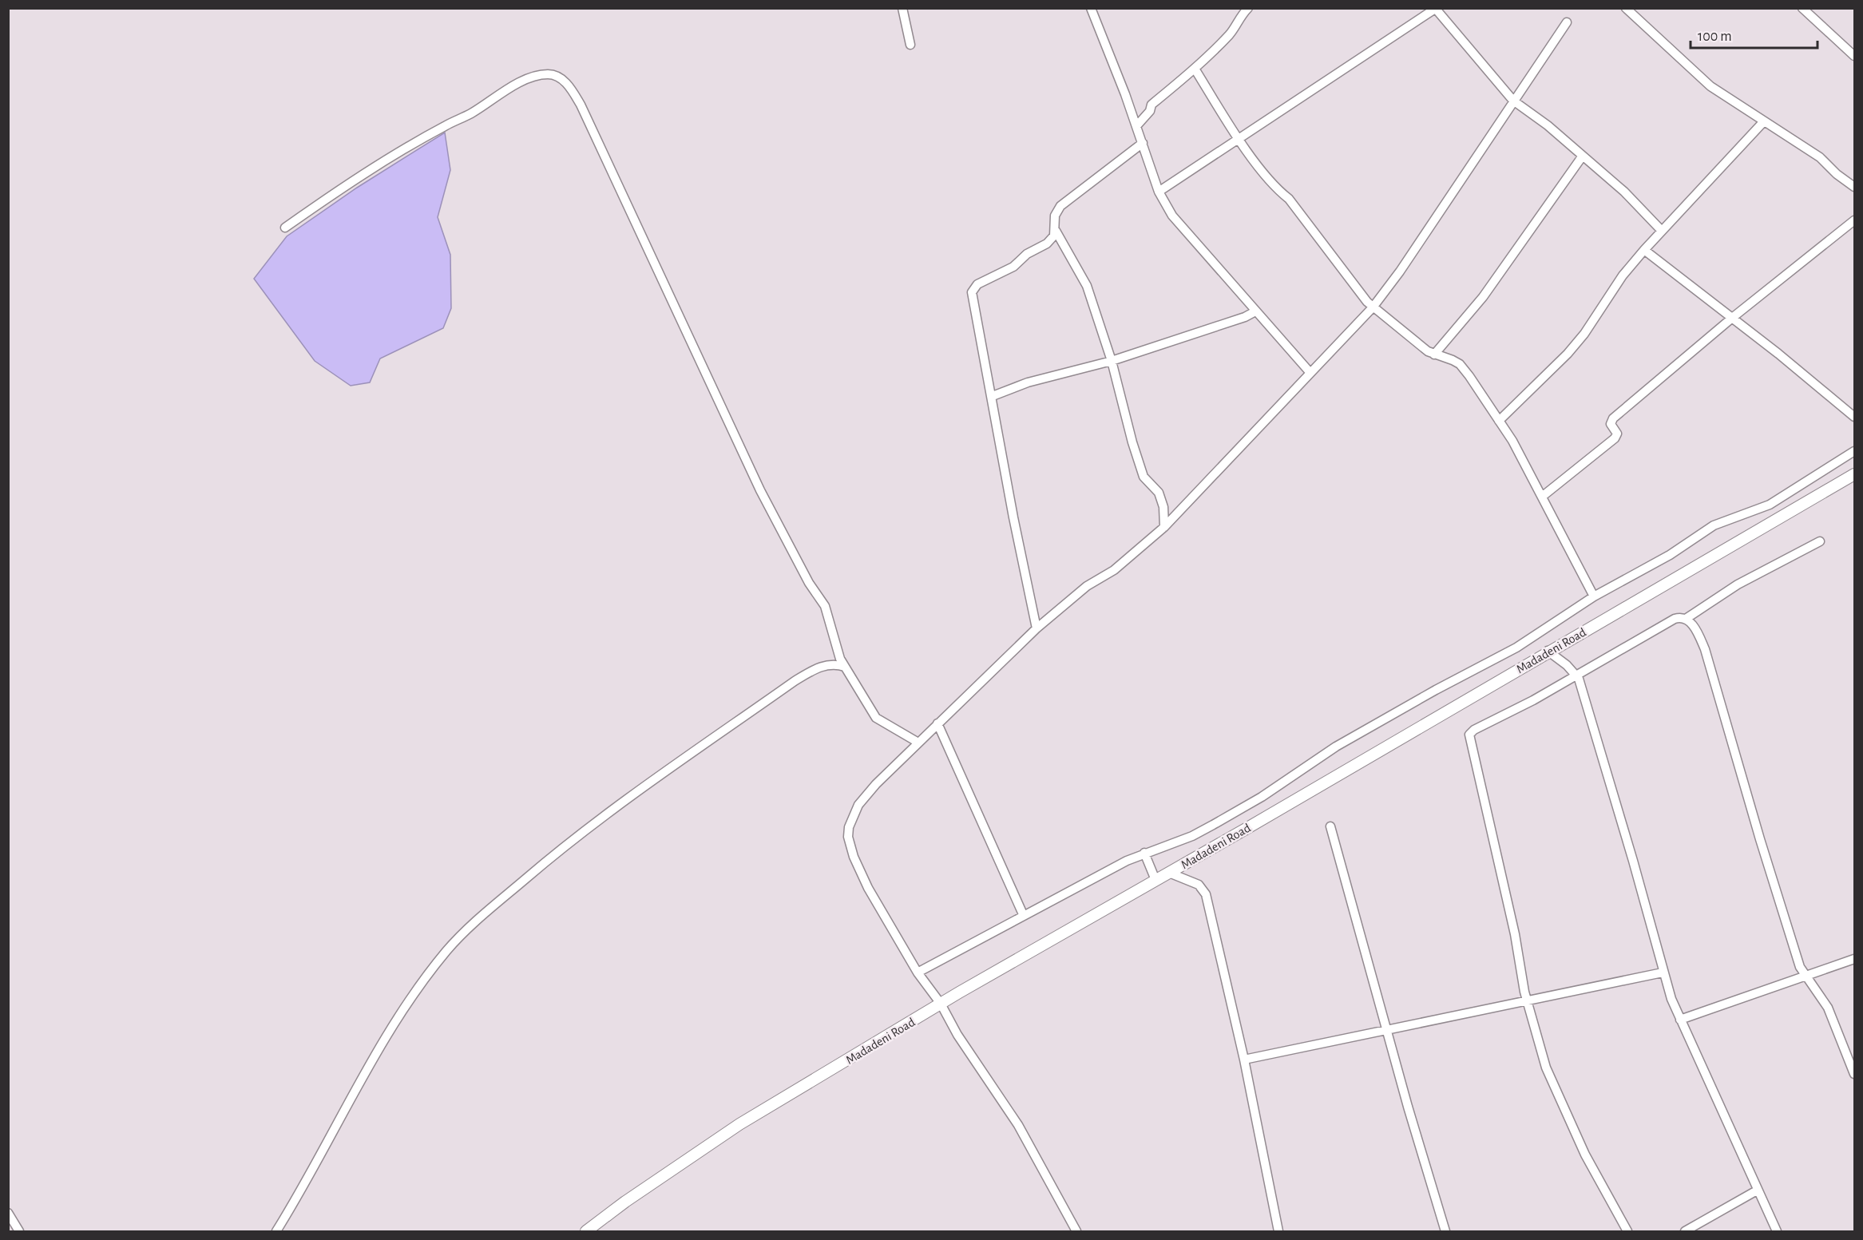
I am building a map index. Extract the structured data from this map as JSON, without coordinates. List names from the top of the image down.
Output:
{
  "streets": {
    "street": ["Madadeni Road"]
  },
  "scale_bar": "100 m"
}
